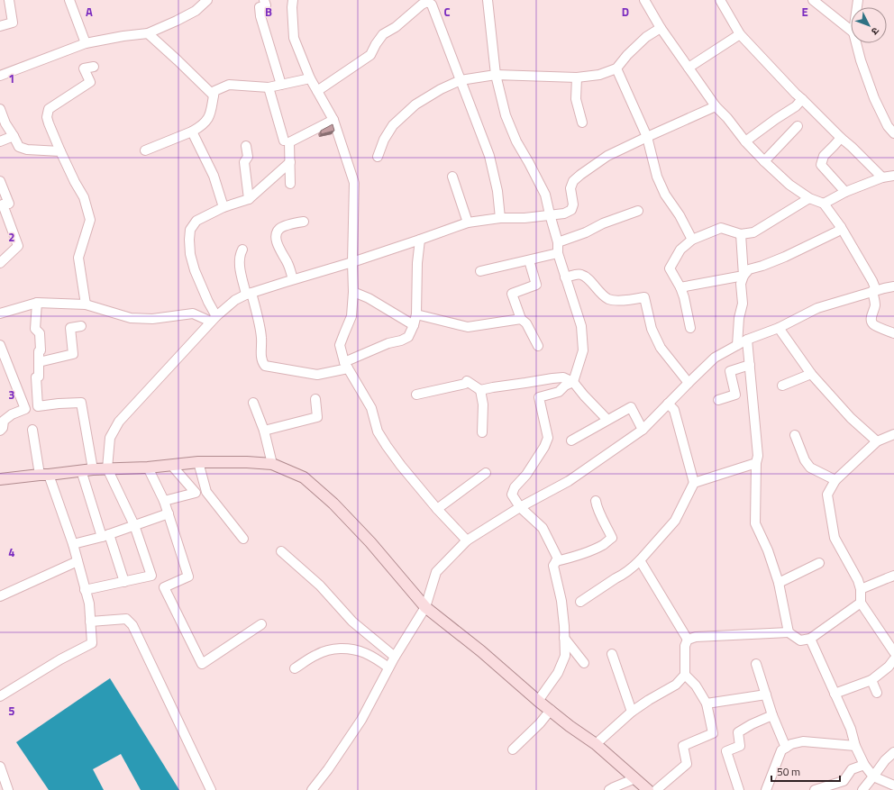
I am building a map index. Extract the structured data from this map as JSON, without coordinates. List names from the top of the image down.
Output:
{
  "scale_bar": "50 m",
  "north": "bottom right",
  "grid": {
    "columns": [
      "A",
      "B",
      "C",
      "D",
      "E"
    ],
    "rows": [
      "1",
      "2",
      "3",
      "4",
      "5"
    ]
  }
}
